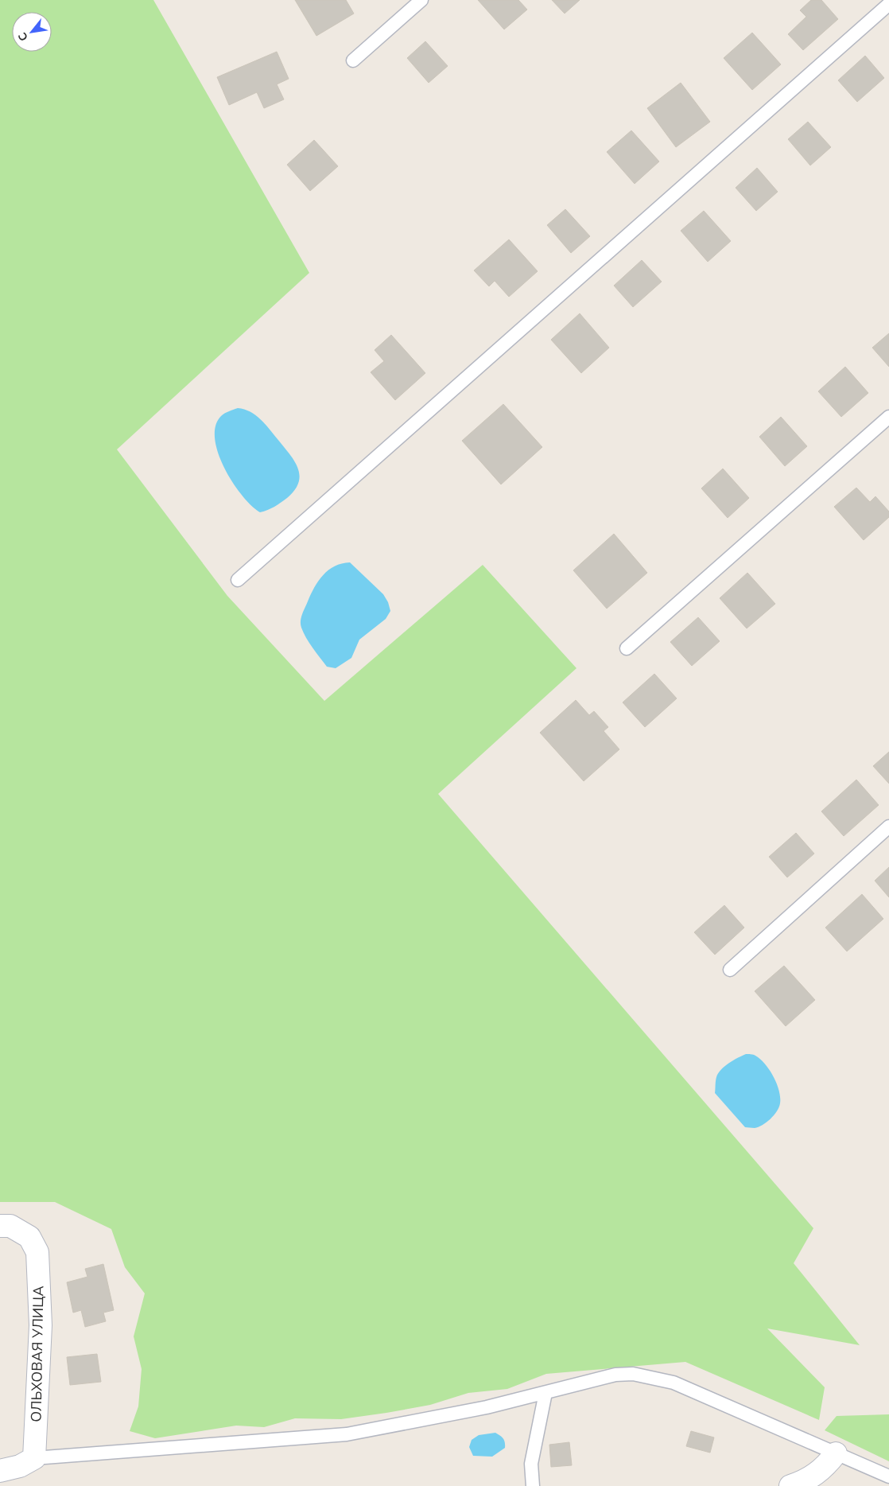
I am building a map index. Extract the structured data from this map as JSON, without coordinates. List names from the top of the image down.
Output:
{
  "streets": {
    "street": ["ОЛЬХОВАЯ УЛИЦА"]
  },
  "north": "bottom left"
}
